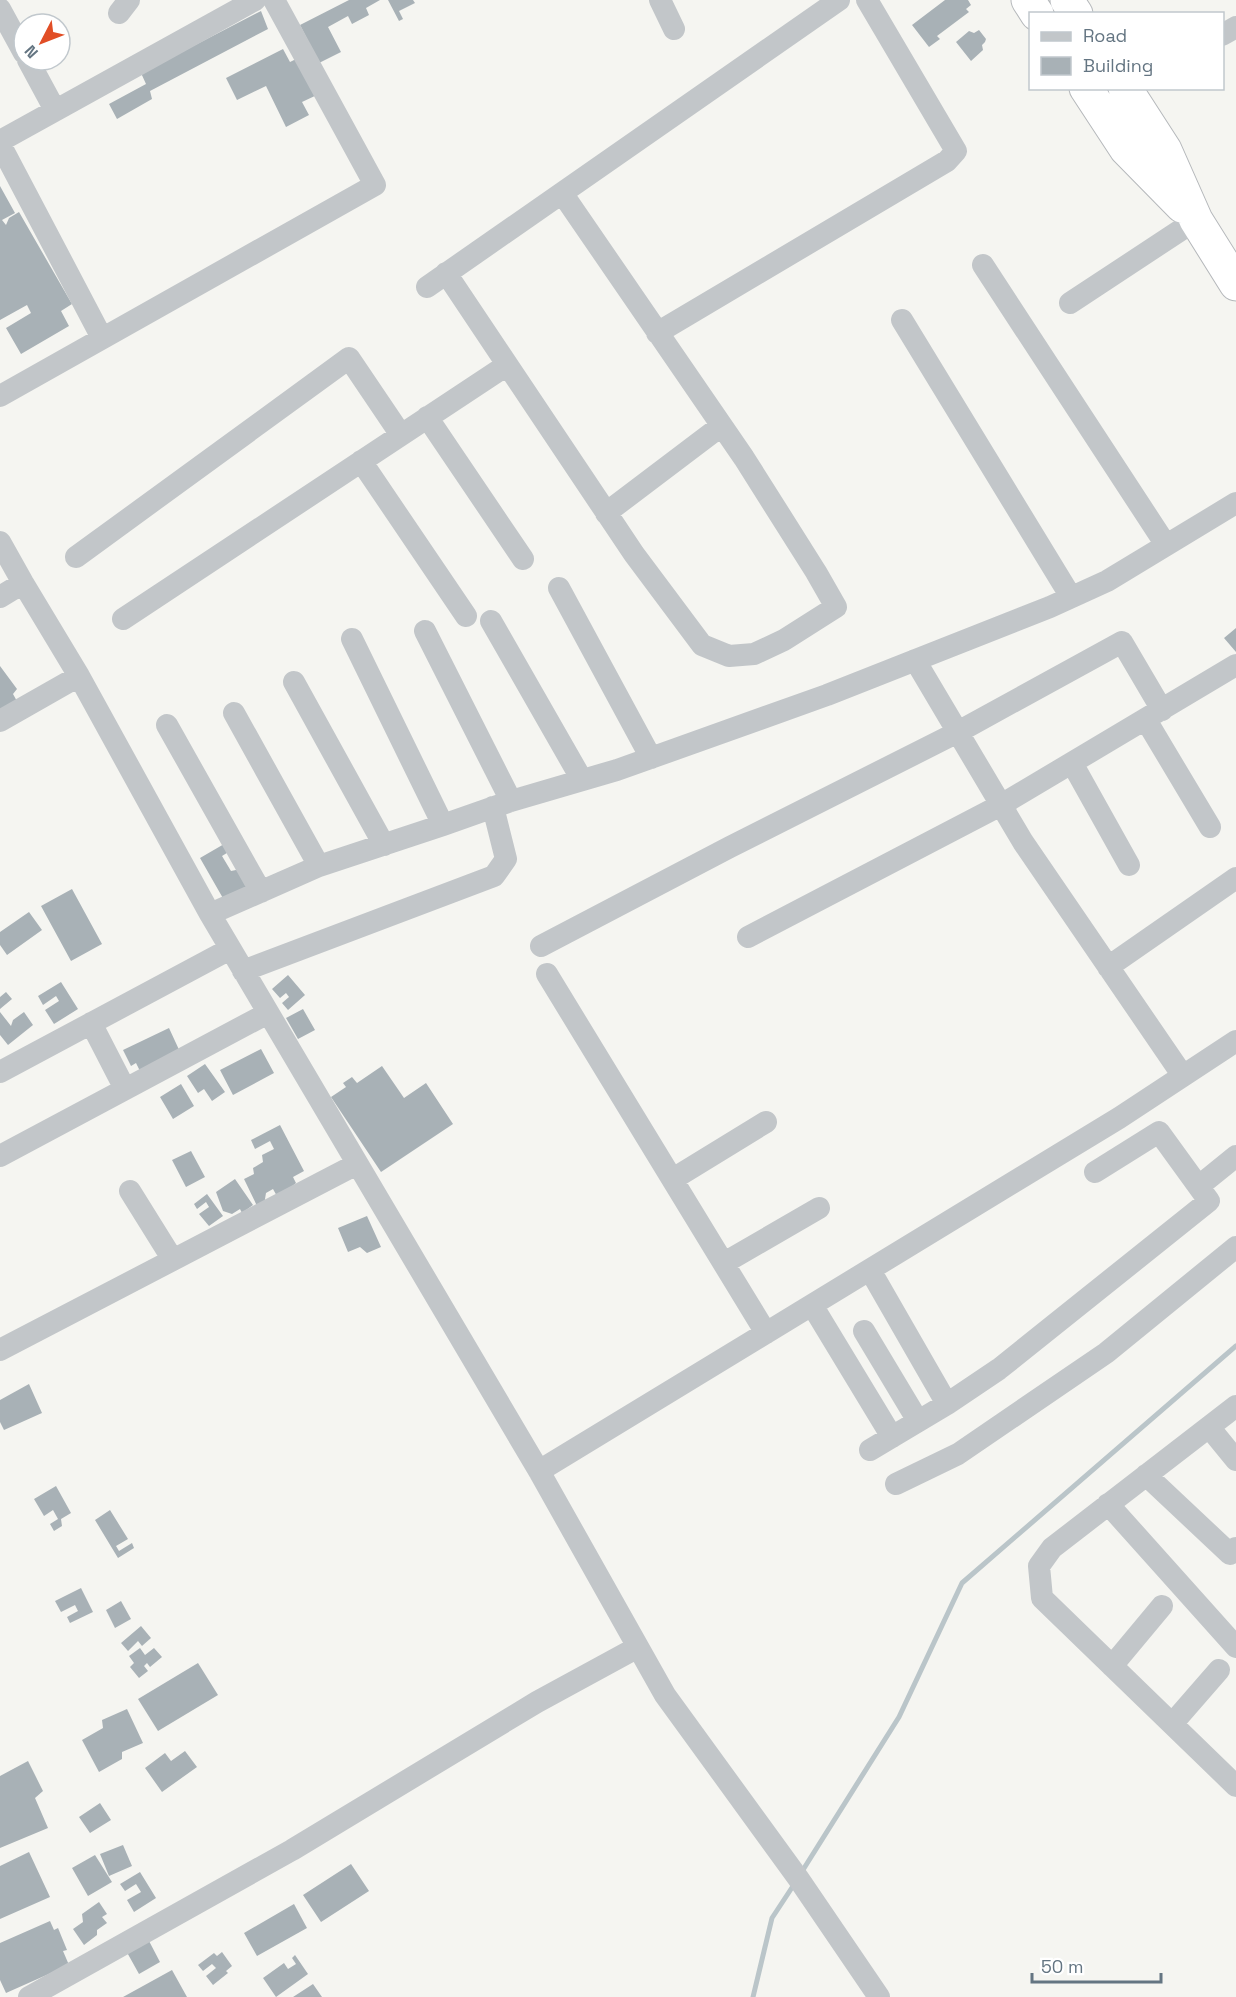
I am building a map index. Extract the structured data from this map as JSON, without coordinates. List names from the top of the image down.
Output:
{
  "legend": ["Road", "Building"],
  "scale_bar": "50 m",
  "north": "bottom left"
}
